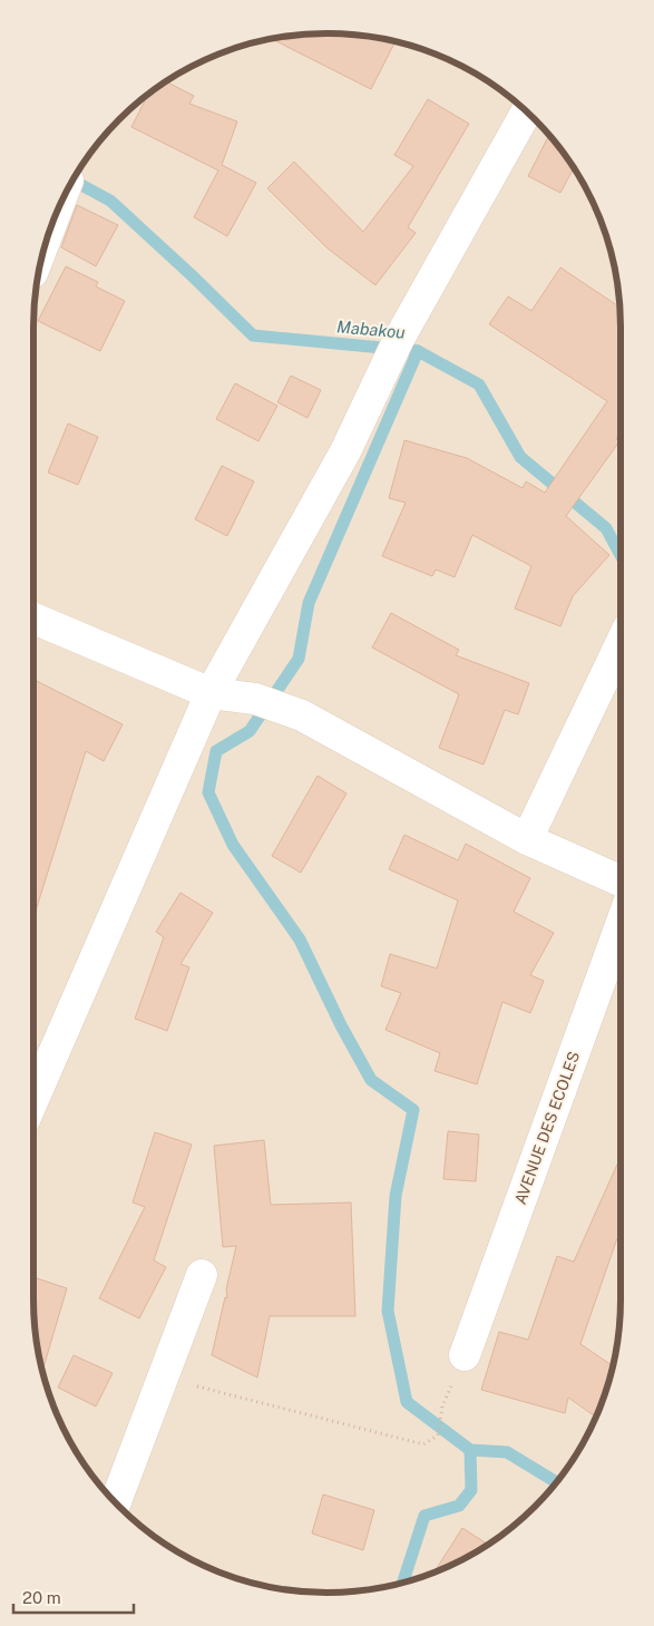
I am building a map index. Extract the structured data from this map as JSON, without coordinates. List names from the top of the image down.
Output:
{
  "streets": {
    "street": ["AVENUE DES ECOLES"]
  },
  "water": ["Mabakou"],
  "scale_bar": "20 m"
}
